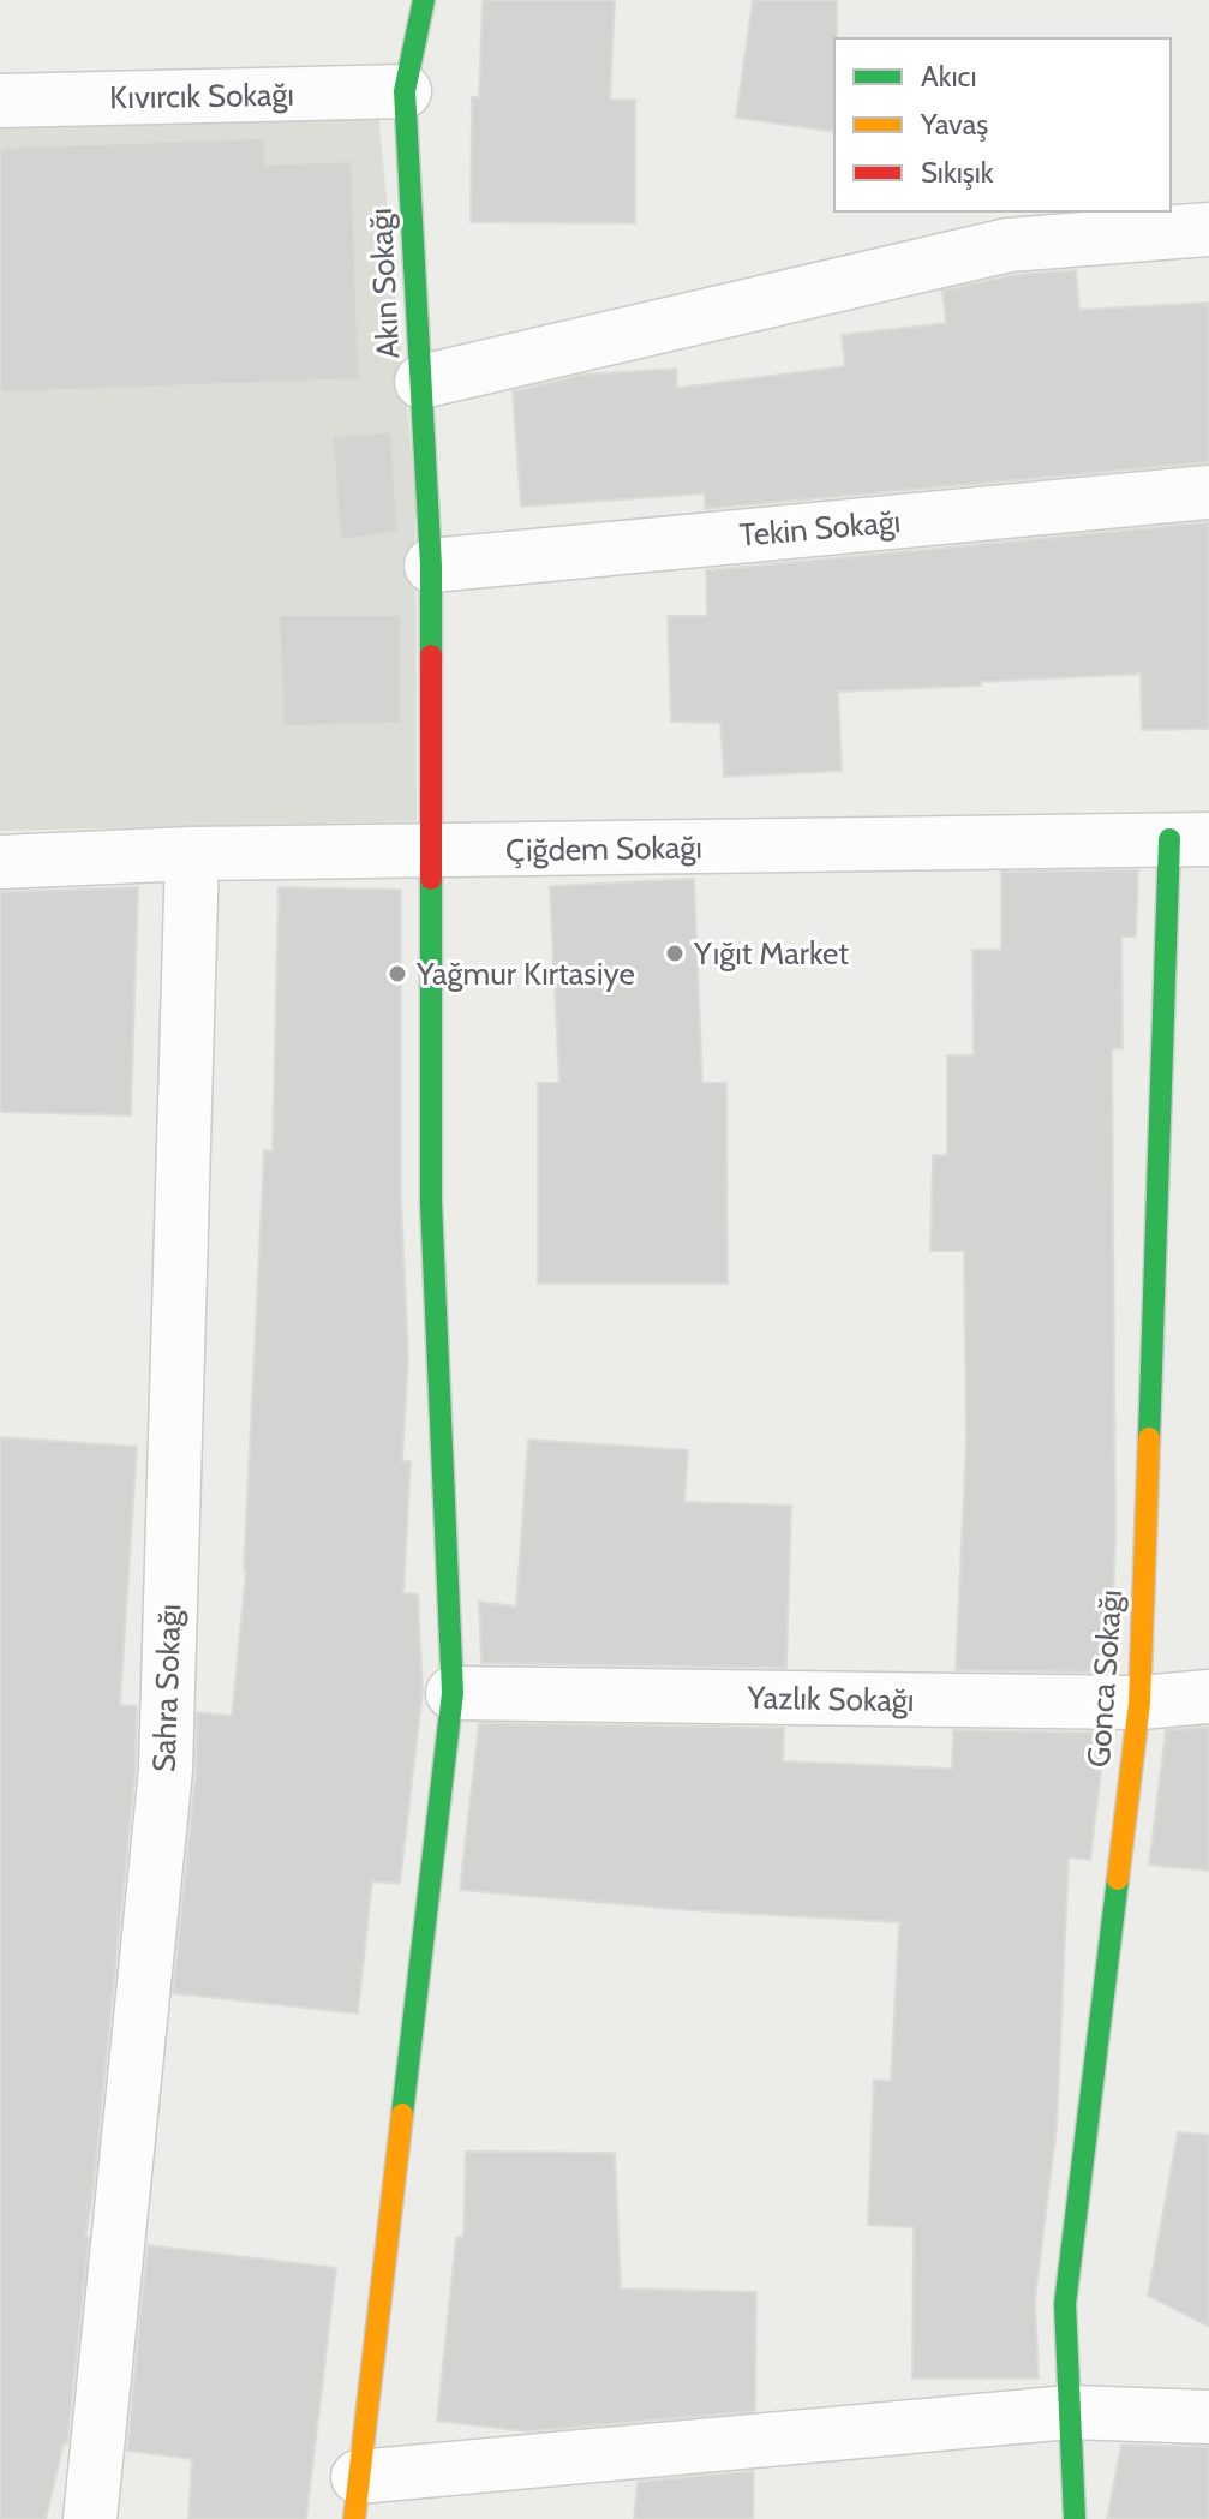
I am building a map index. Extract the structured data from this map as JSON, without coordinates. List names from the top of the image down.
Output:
{
  "streets": {
    "street": [
      "Kıvırcık Sokağı",
      "Akın Sokağı",
      "Tekin Sokağı",
      "Çiğdem Sokağı",
      "Gonca Sokağı",
      "Sahra Sokağı",
      "Yazlık Sokağı"
    ]
  },
  "crossings": [
    ["Kıvırcık Sokağı", "Akın Sokağı"],
    ["Akın Sokağı", "Tekin Sokağı"],
    ["Akın Sokağı", "Çiğdem Sokağı"],
    ["Akın Sokağı", "Yazlık Sokağı"],
    ["Çiğdem Sokağı", "Gonca Sokağı"],
    ["Çiğdem Sokağı", "Sahra Sokağı"],
    ["Gonca Sokağı", "Yazlık Sokağı"]
  ],
  "places": ["Yığıt Market", "Yağmur Kırtasiye"],
  "legend": ["Akıcı", "Yavaş", "Sıkışık"]
}
